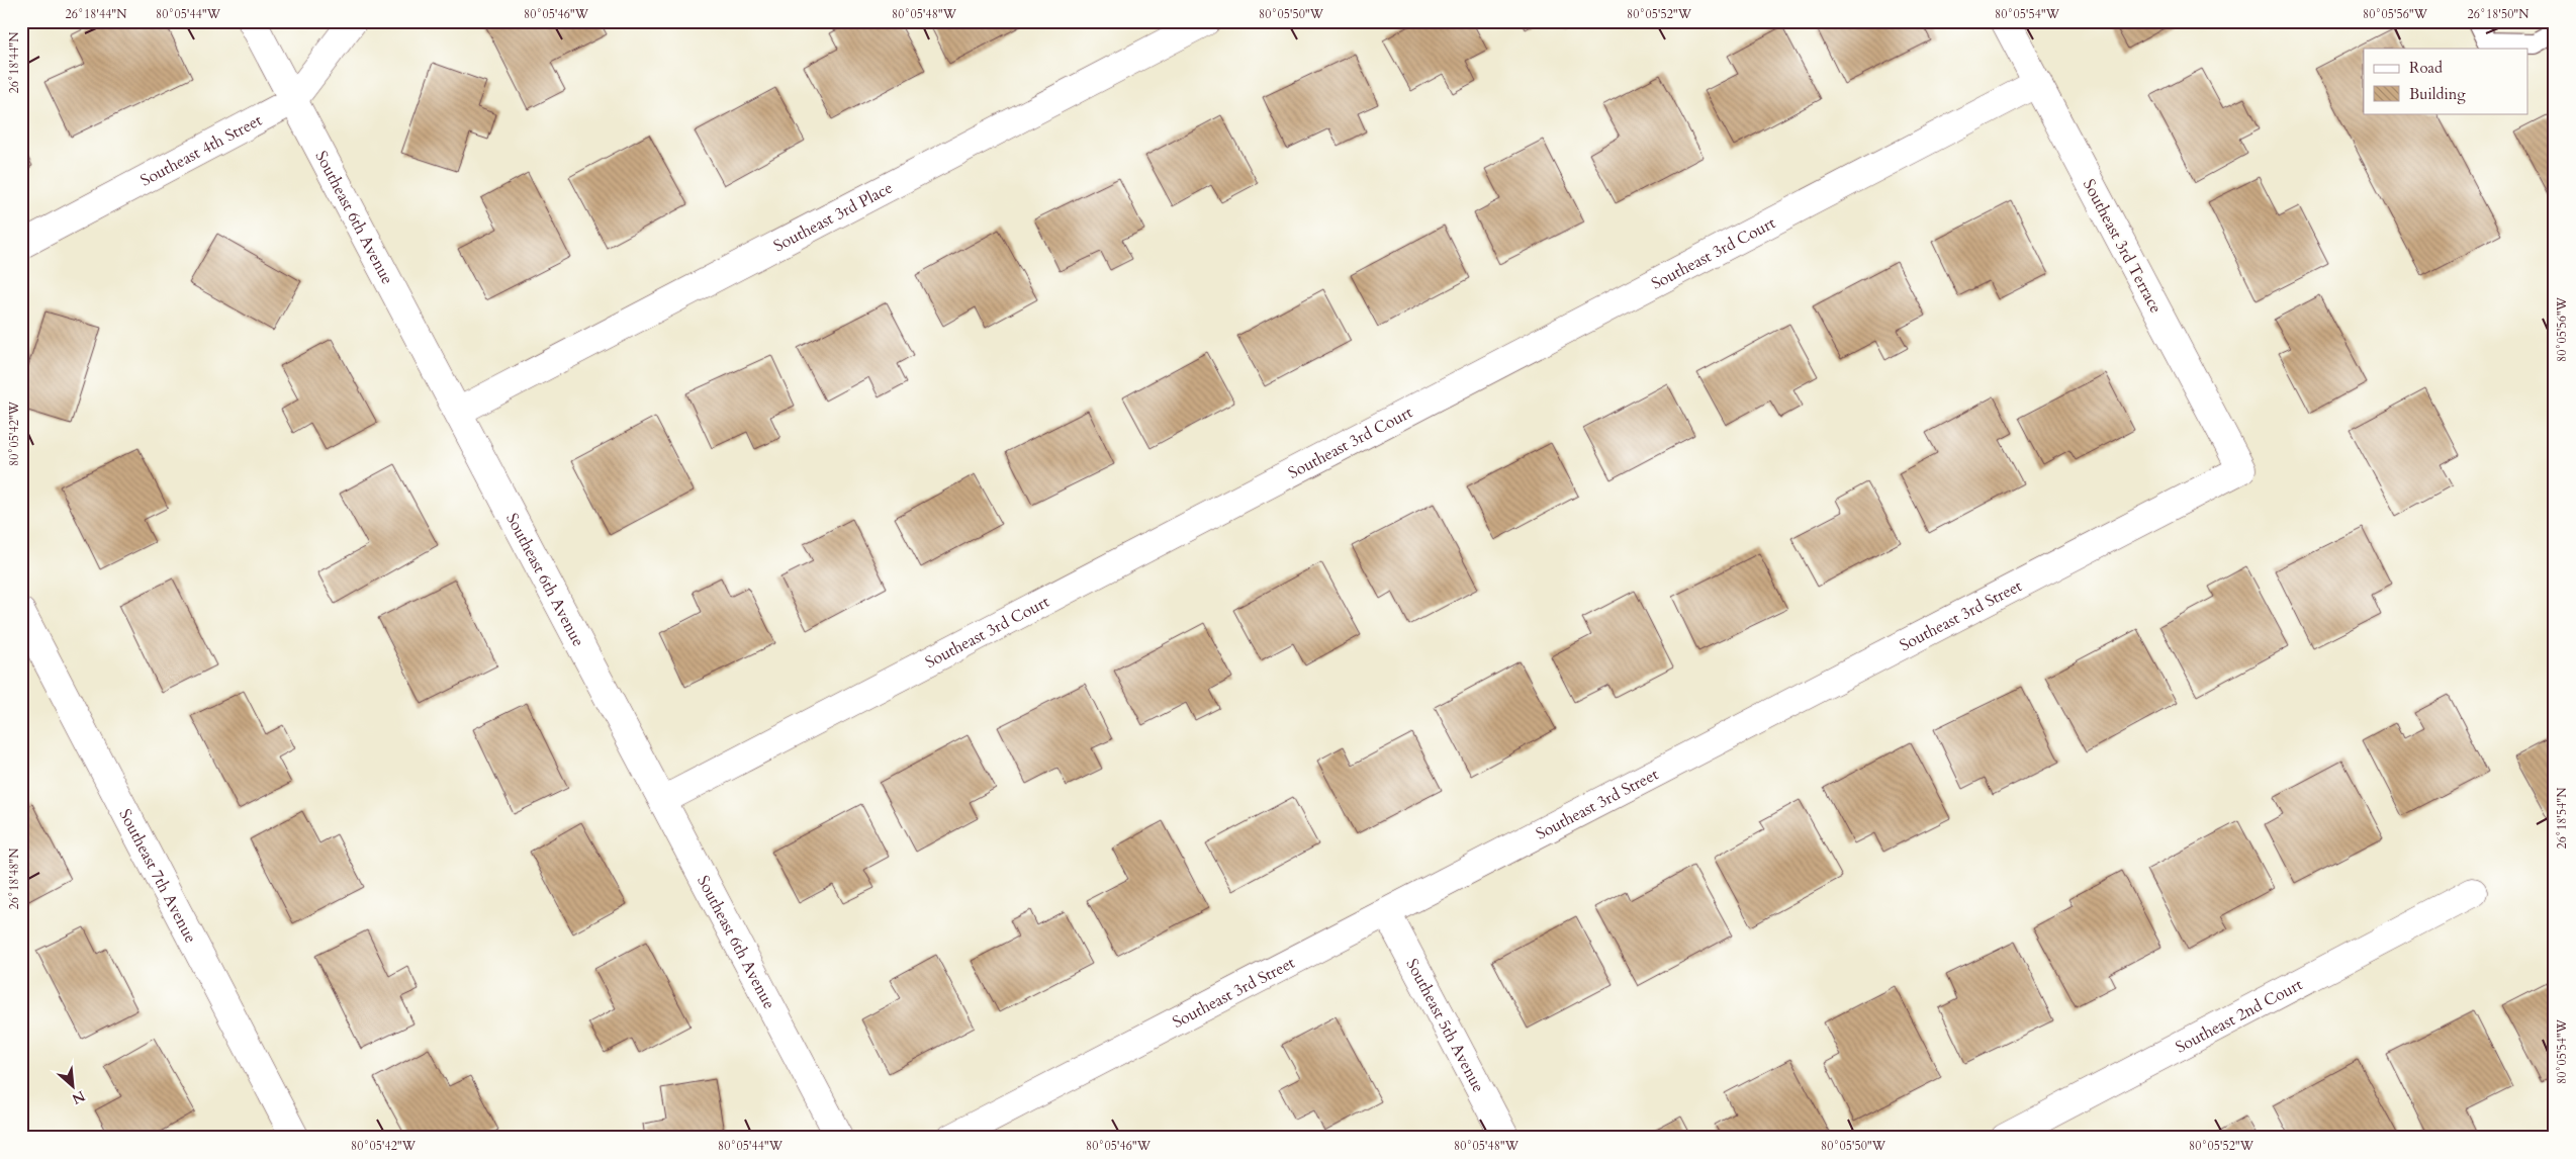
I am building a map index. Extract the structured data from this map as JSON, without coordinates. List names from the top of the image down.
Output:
{
  "streets": {
    "street": [
      "Southeast 4th Street",
      "Southeast 3rd Place",
      "Southeast 6th Avenue",
      "Southeast 3rd Terrace",
      "Southeast 3rd Court",
      "Southeast 3rd Street",
      "Southeast 7th Avenue",
      "Southeast 2nd Court",
      "Southeast 5th Avenue"
    ]
  },
  "crossings": [
    ["Southeast 4th Street", "Southeast 6th Avenue"],
    ["Southeast 3rd Place", "Southeast 6th Avenue"],
    ["Southeast 6th Avenue", "Southeast 3rd Court"],
    ["Southeast 3rd Terrace", "Southeast 3rd Court"],
    ["Southeast 3rd Terrace", "Southeast 3rd Street"],
    ["Southeast 3rd Street", "Southeast 5th Avenue"]
  ],
  "legend": ["Road", "Building"],
  "north": "bottom right",
  "coordinates": [
    "26°18'44\"N",
    "80°05'44\"W",
    "80°05'46\"W",
    "80°05'48\"W",
    "80°05'50\"W",
    "80°05'52\"W",
    "80°05'54\"W",
    "80°05'56\"W",
    "26°18'50\"N",
    "80°05'42\"W",
    "26°18'54\"N",
    "26°18'48\"N"
  ]
}
